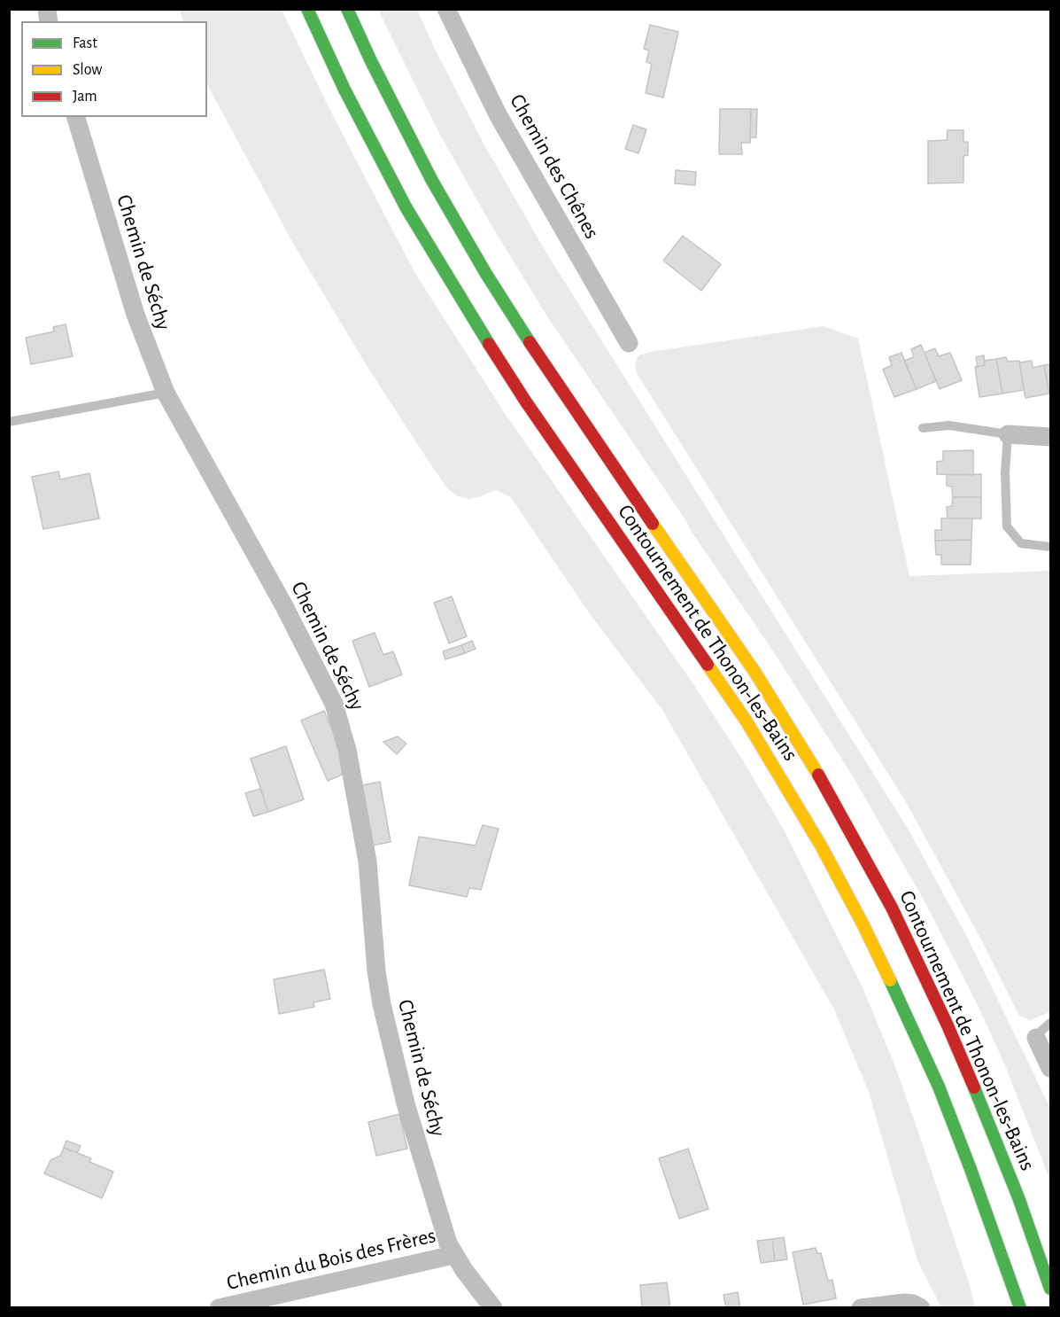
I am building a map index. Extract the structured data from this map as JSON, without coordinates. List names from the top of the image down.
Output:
{
  "streets": {
    "highway": ["Contournement de Thonon-les-Bains"],
    "street": ["Chemin des Chênes", "Chemin de Séchy", "Chemin du Bois des Frères"]
  },
  "crossings": [
    ["Chemin de Séchy", "Chemin du Bois des Frères"]
  ],
  "legend": ["Fast", "Slow", "Jam"]
}
